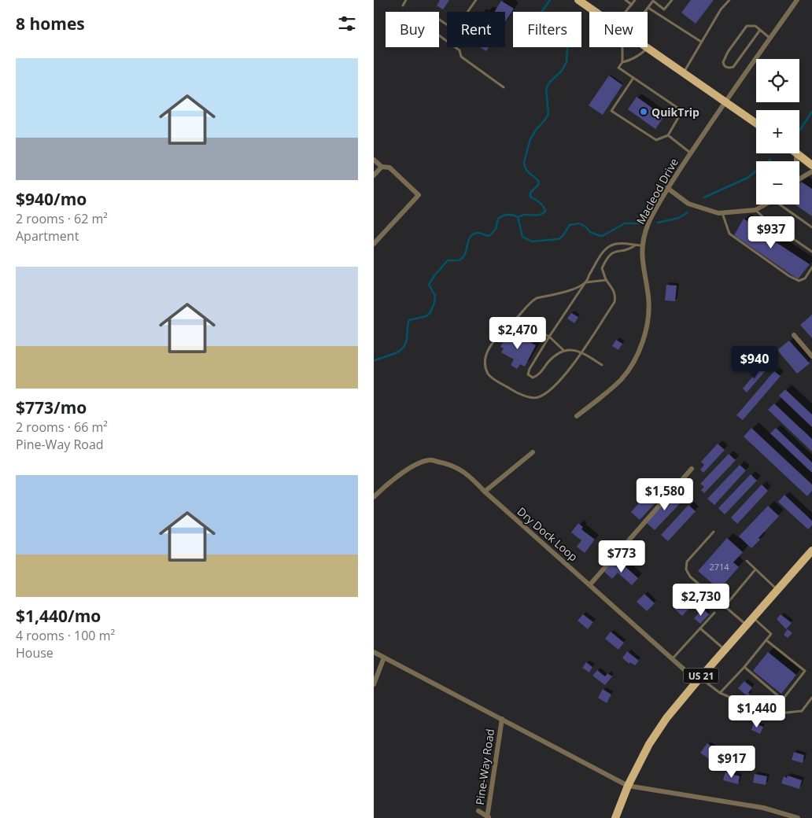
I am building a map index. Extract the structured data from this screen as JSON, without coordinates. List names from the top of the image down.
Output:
{
  "streets": {
    "main road": ["US 21"],
    "street": ["Macleod Drive", "Dry Dock Loop", "Pine-Way Road"]
  },
  "crossings": [
    ["Dry Dock Loop", "US 21"]
  ],
  "places": ["QuikTrip"],
  "house_numbers": ["2714"],
  "page": {
    "heading": "8 homes",
    "chip": [
      "Buy",
      "Rent",
      "Filters",
      "New"
    ],
    "list": [
      {
        "name": "$940/mo",
        "note": "2 rooms · 62 m² · Apartment"
      },
      {
        "name": "$773/mo",
        "note": "2 rooms · 66 m² · Pine-Way Road"
      },
      {
        "name": "$1,440/mo",
        "note": "4 rooms · 100 m² · House"
      }
    ],
    "map_buttons": ["+", "−"],
    "price": [
      "$937",
      "$2,470",
      "$940",
      "$1,580",
      "$773",
      "$2,730",
      "$1,440",
      "$917"
    ]
  }
}
